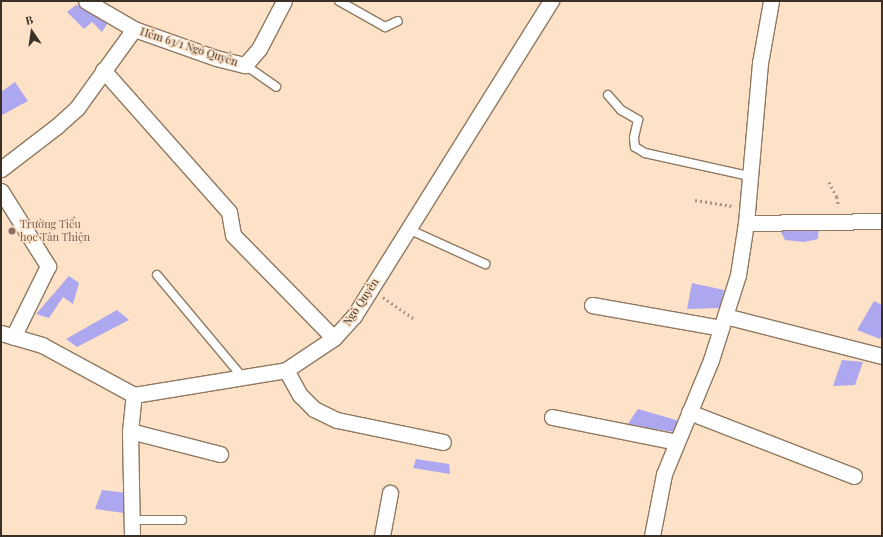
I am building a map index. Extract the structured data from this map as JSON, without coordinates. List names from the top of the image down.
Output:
{
  "streets": {
    "street": ["Hẻm 63/1 Ngô Quyền", "Ngô Quyền"]
  },
  "places": ["Trường Tiểu học Tân Thiện"],
  "north": "top"
}
